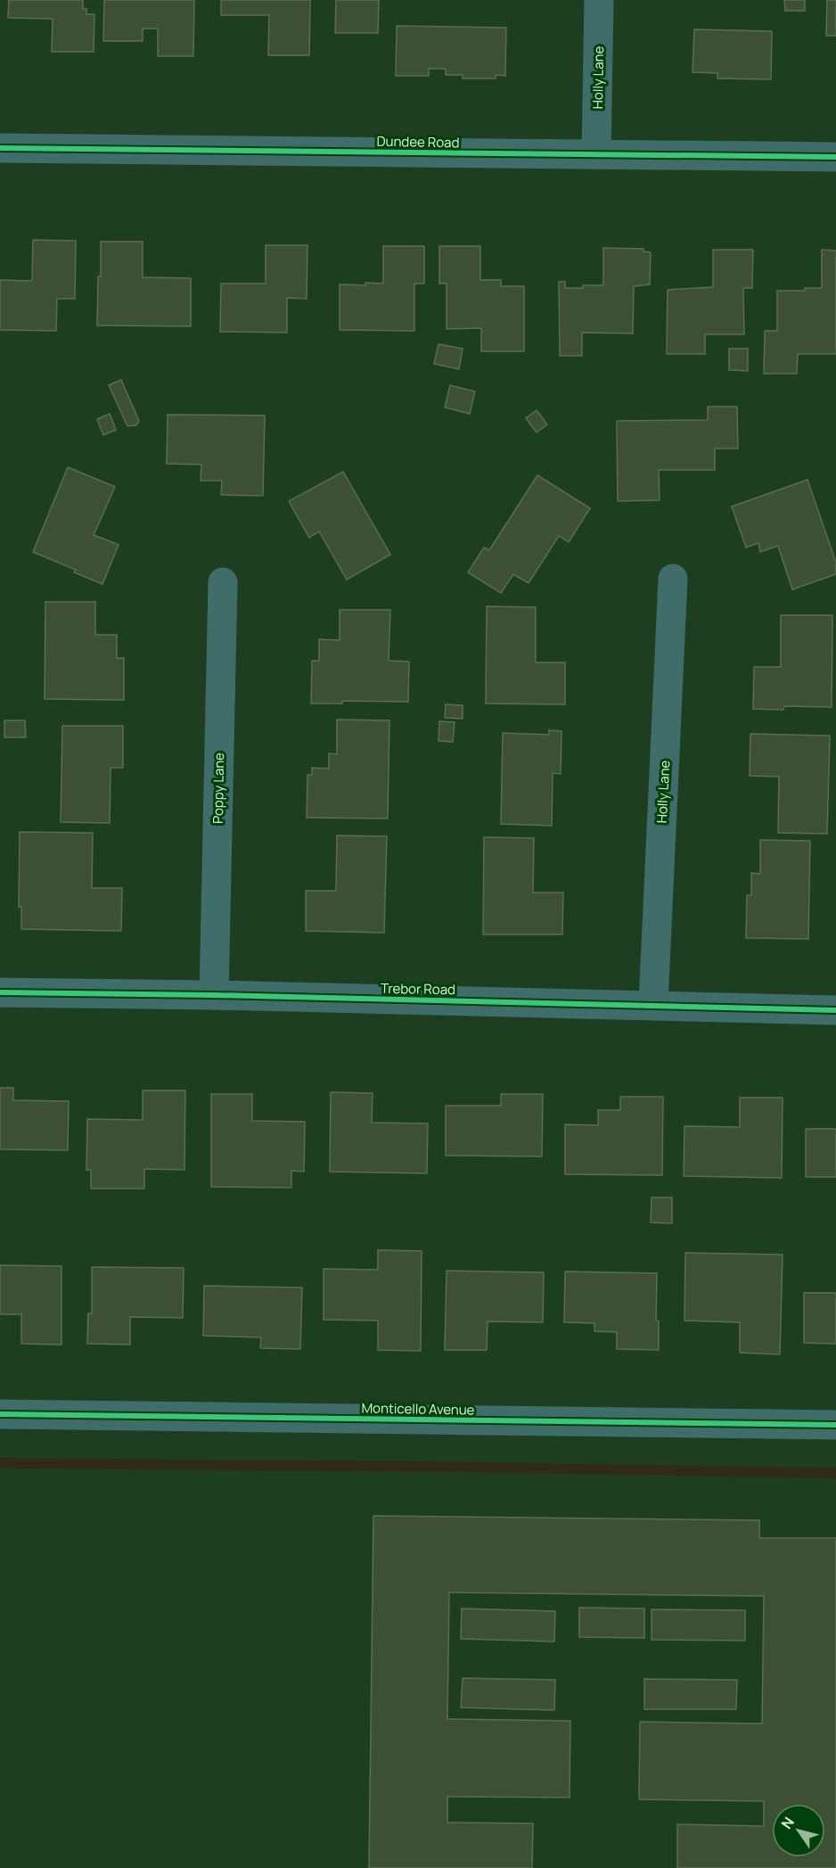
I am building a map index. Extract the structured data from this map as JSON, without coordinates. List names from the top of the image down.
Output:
{
  "streets": {
    "street": [
      "Holly Lane",
      "Dundee Road",
      "Poppy Lane",
      "Trebor Road",
      "Monticello Avenue"
    ]
  },
  "crossings": [
    ["Holly Lane", "Dundee Road"],
    ["Holly Lane", "Trebor Road"],
    ["Poppy Lane", "Trebor Road"]
  ],
  "north": "top left"
}
